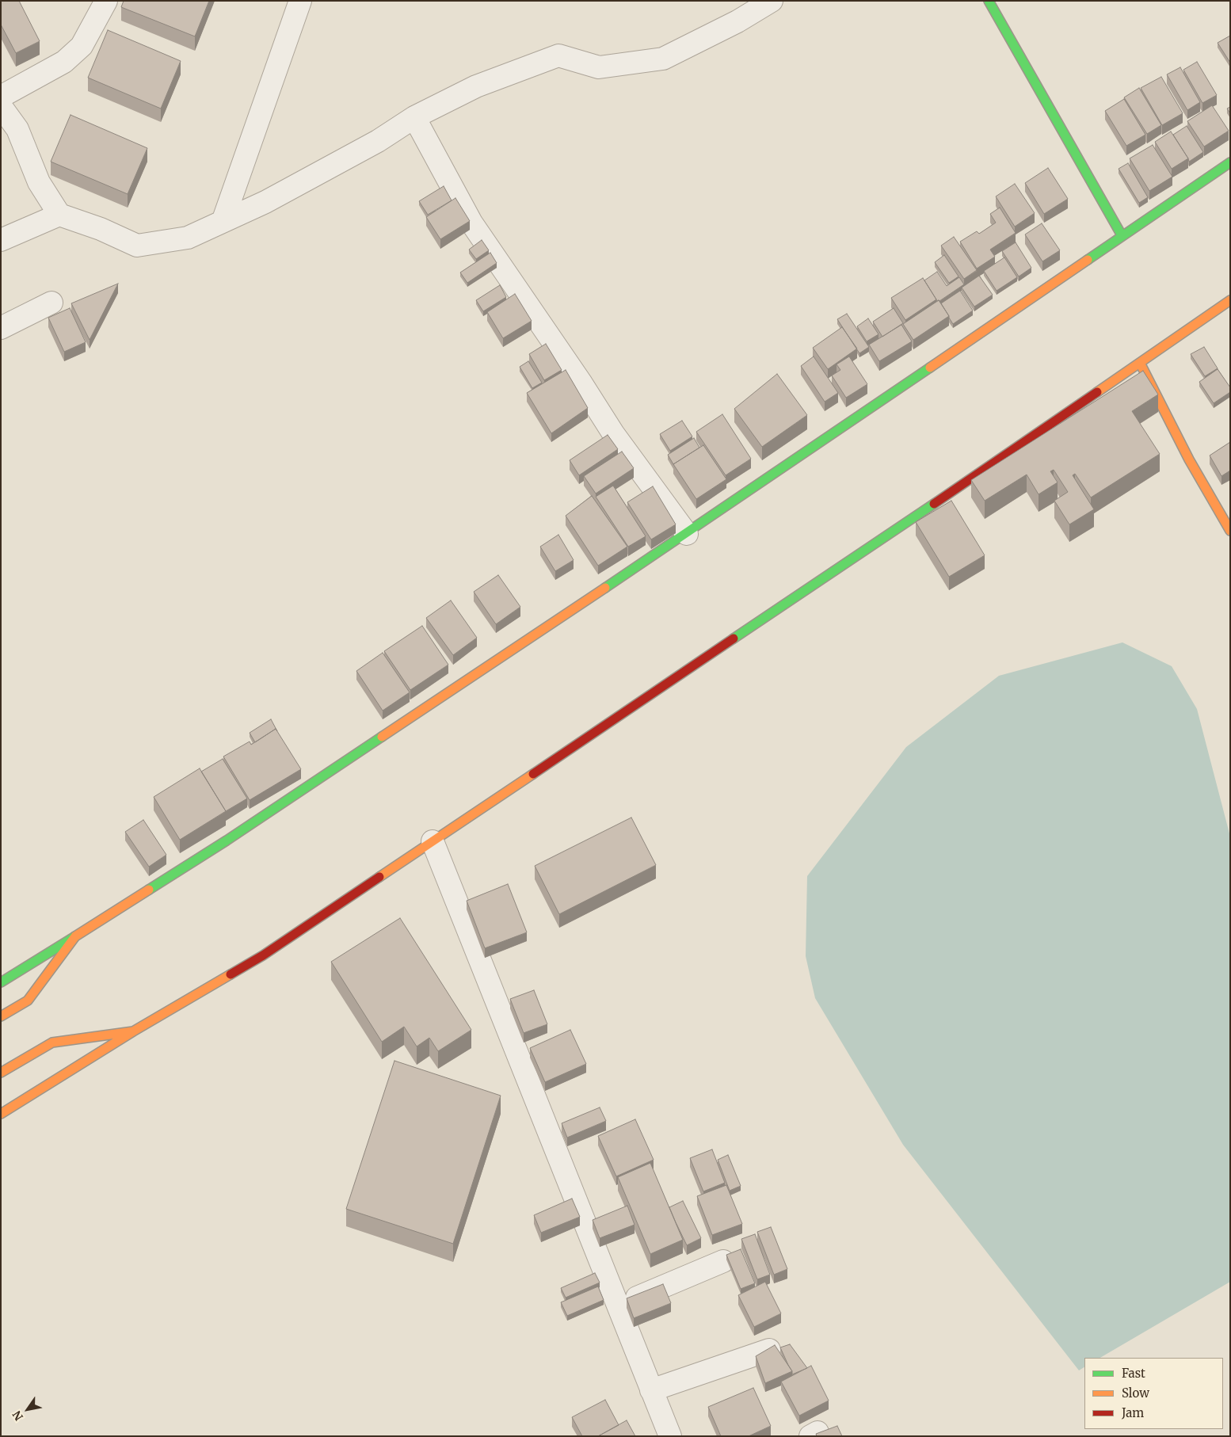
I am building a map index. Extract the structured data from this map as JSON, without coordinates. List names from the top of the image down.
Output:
{
  "legend": ["Fast", "Slow", "Jam"],
  "north": "bottom left"
}
